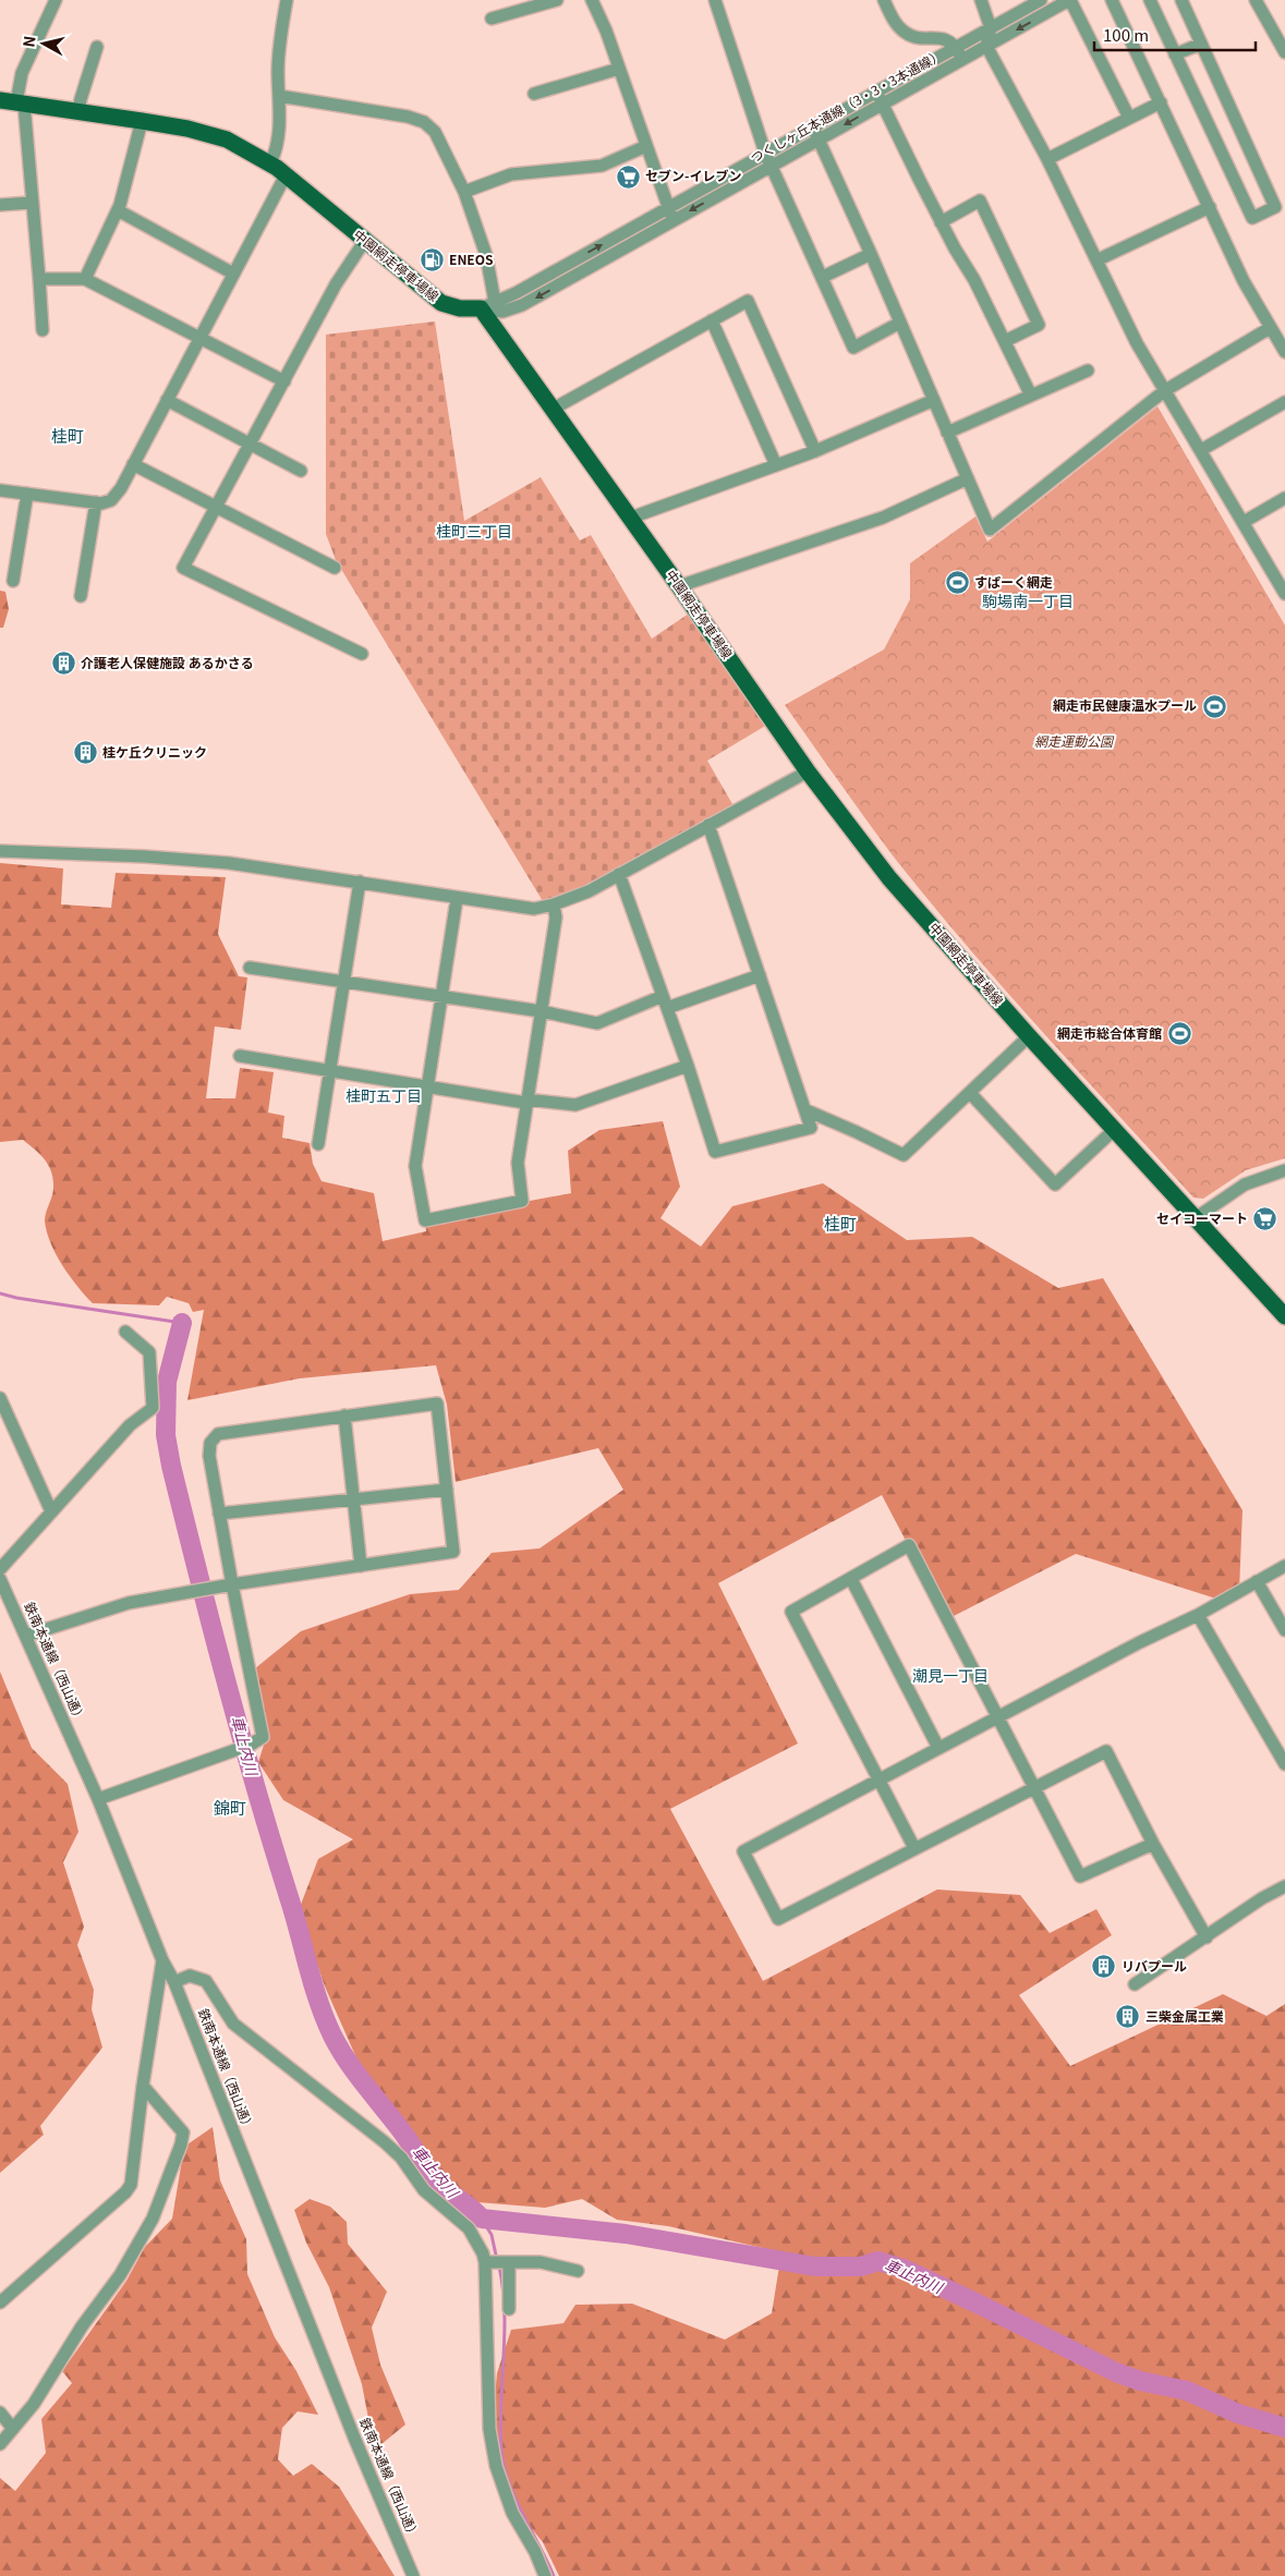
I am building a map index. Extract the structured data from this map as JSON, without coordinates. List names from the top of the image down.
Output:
{
  "streets": {
    "main road": ["中園網走停車場線"],
    "street": ["つくしヶ丘本通線（3・3・3本通線）", "鉄南本通線（西山通）"]
  },
  "crossings": [
    ["つくしヶ丘本通線（3・3・3本通線）", "中園網走停車場線"]
  ],
  "districts": [
    "桂町",
    "桂町三丁目",
    "駒場南一丁目",
    "桂町五丁目",
    "桂町",
    "潮見一丁目",
    "錦町"
  ],
  "water": ["車止内川"],
  "parks": ["網走運動公園"],
  "places": {
    "supermarket": ["セブン-イレブン", "セイコーマート"],
    "fuel station": ["ENEOS"],
    "sports": ["すぱーく網走", "網走市民健康温水プール", "網走市総合体育館"],
    "building": [
      "介護老人保健施設 あるかさる",
      "桂ケ丘クリニック",
      "リバプール",
      "三柴金属工業"
    ]
  },
  "scale_bar": "100 m",
  "north": "left"
}
